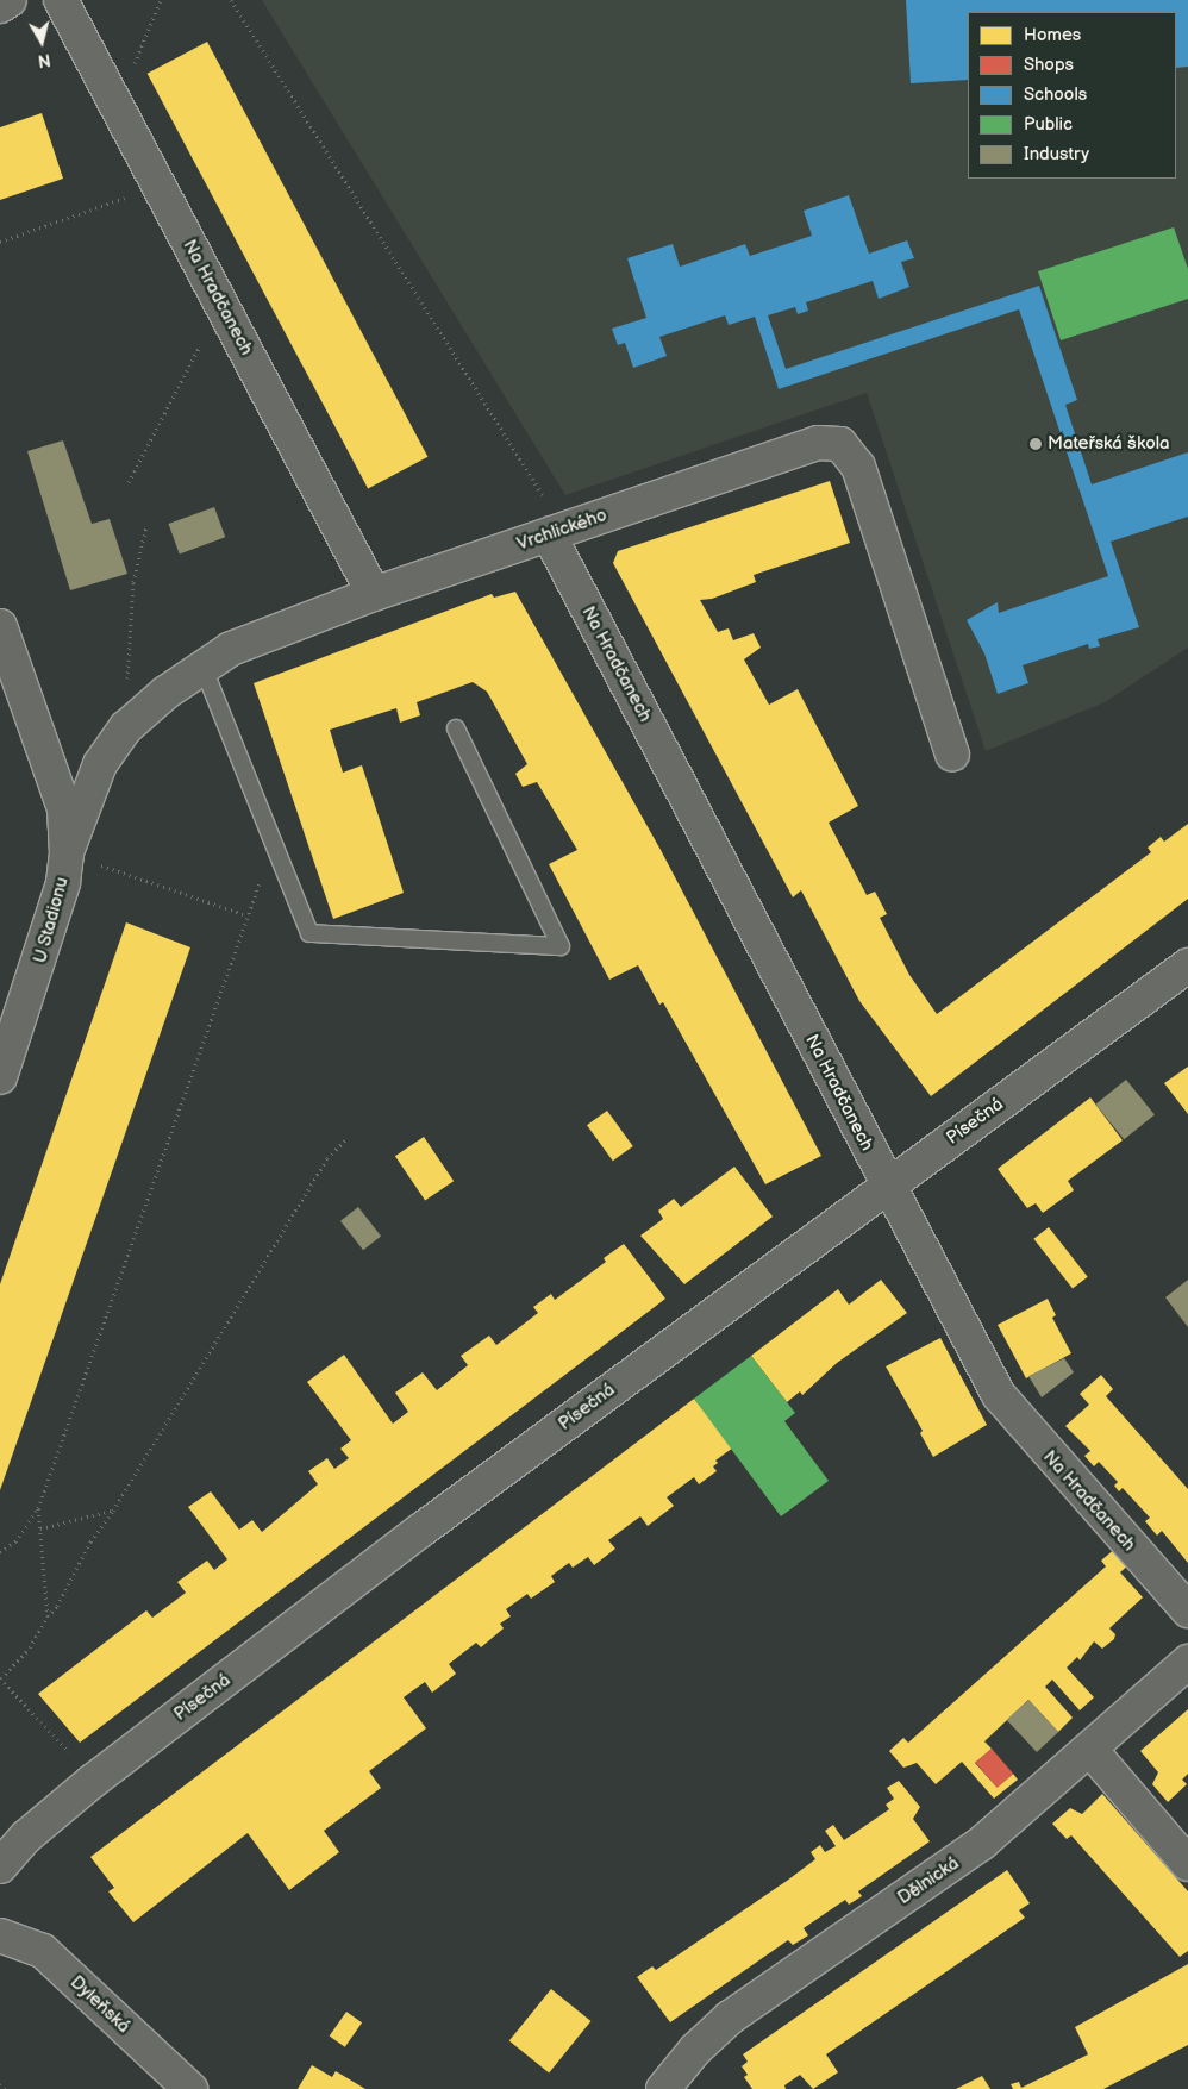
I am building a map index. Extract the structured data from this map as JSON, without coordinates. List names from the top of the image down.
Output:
{
  "streets": {
    "street": [
      "Na Hradčanech",
      "Vrchlického",
      "U Stadionu",
      "Písečná",
      "Dělnická",
      "Dyleňská"
    ]
  },
  "crossings": [
    ["Na Hradčanech", "Vrchlického"],
    ["Na Hradčanech", "Písečná"],
    ["Vrchlického", "U Stadionu"]
  ],
  "places": ["Mateřská škola"],
  "legend": [
    "Homes",
    "Shops",
    "Schools",
    "Public",
    "Industry"
  ],
  "north": "bottom"
}
